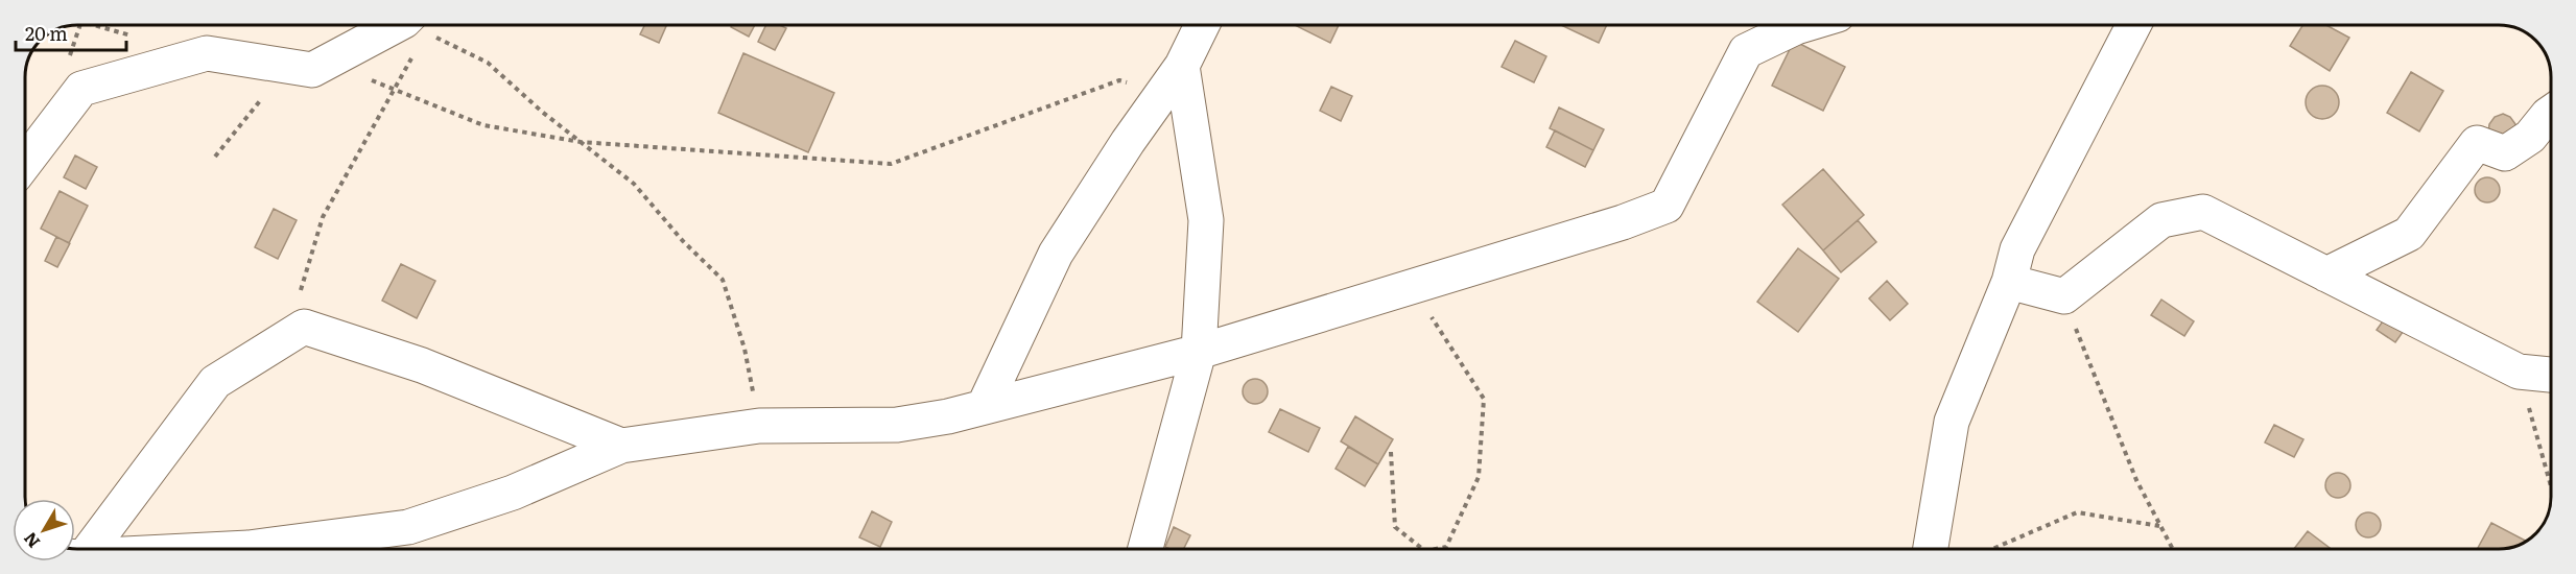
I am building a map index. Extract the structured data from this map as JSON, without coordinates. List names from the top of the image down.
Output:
{
  "scale_bar": "20 m",
  "north": "bottom left"
}
